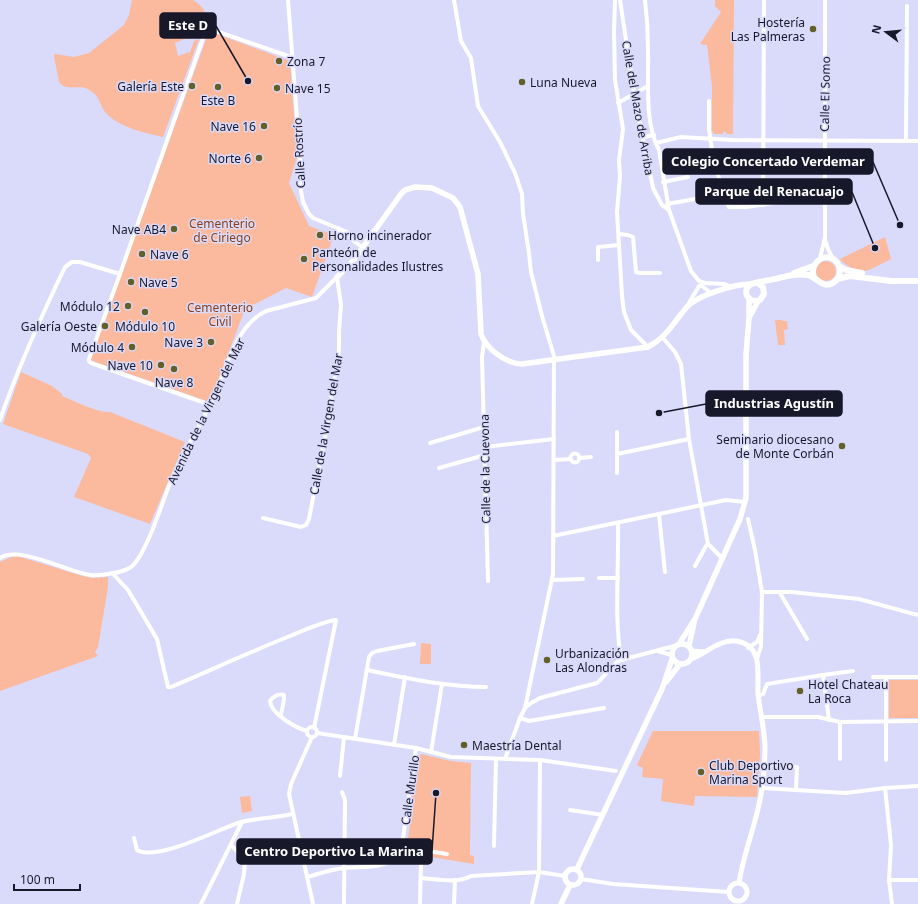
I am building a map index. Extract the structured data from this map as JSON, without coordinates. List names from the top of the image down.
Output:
{
  "streets": {
    "main road": ["Avenida de la Virgen del Mar"],
    "street": [
      "Calle El Somo",
      "Calle del Mazo de Arriba",
      "Calle Rostrío",
      "Calle de la Virgen del Mar",
      "Calle de la Cuevona",
      "Calle Murillo"
    ]
  },
  "crossings": [
    ["Calle Rostrío", "Avenida de la Virgen del Mar"],
    ["Avenida de la Virgen del Mar", "Calle de la Virgen del Mar"],
    ["Avenida de la Virgen del Mar", "Calle de la Cuevona"]
  ],
  "parks": ["Cementerio de Ciriego", "Cementerio Civil"],
  "places": [
    "Hostería Las Palmeras",
    "Zona 7",
    "Este D",
    "Luna Nueva",
    "Galería Este",
    "Este B",
    "Nave 15",
    "Nave 16",
    "Norte 6",
    "Colegio Concertado Verdemar",
    "Nave AB4",
    "Horno incinerador",
    "Parque del Renacuajo",
    "Nave 6",
    "Panteón de Personalidades Ilustres",
    "Nave 5",
    "Módulo 12",
    "Módulo 10",
    "Galería Oeste",
    "Nave 3",
    "Módulo 4",
    "Nave 10",
    "Nave 8",
    "Industrias Agustín",
    "Seminario diocesano de Monte Corbán",
    "Urbanización Las Alondras",
    "Hotel Chateau La Roca",
    "Maestría Dental",
    "Club Deportivo Marina Sport",
    "Centro Deportivo La Marina"
  ],
  "scale_bar": "100 m",
  "north": "left"
}
